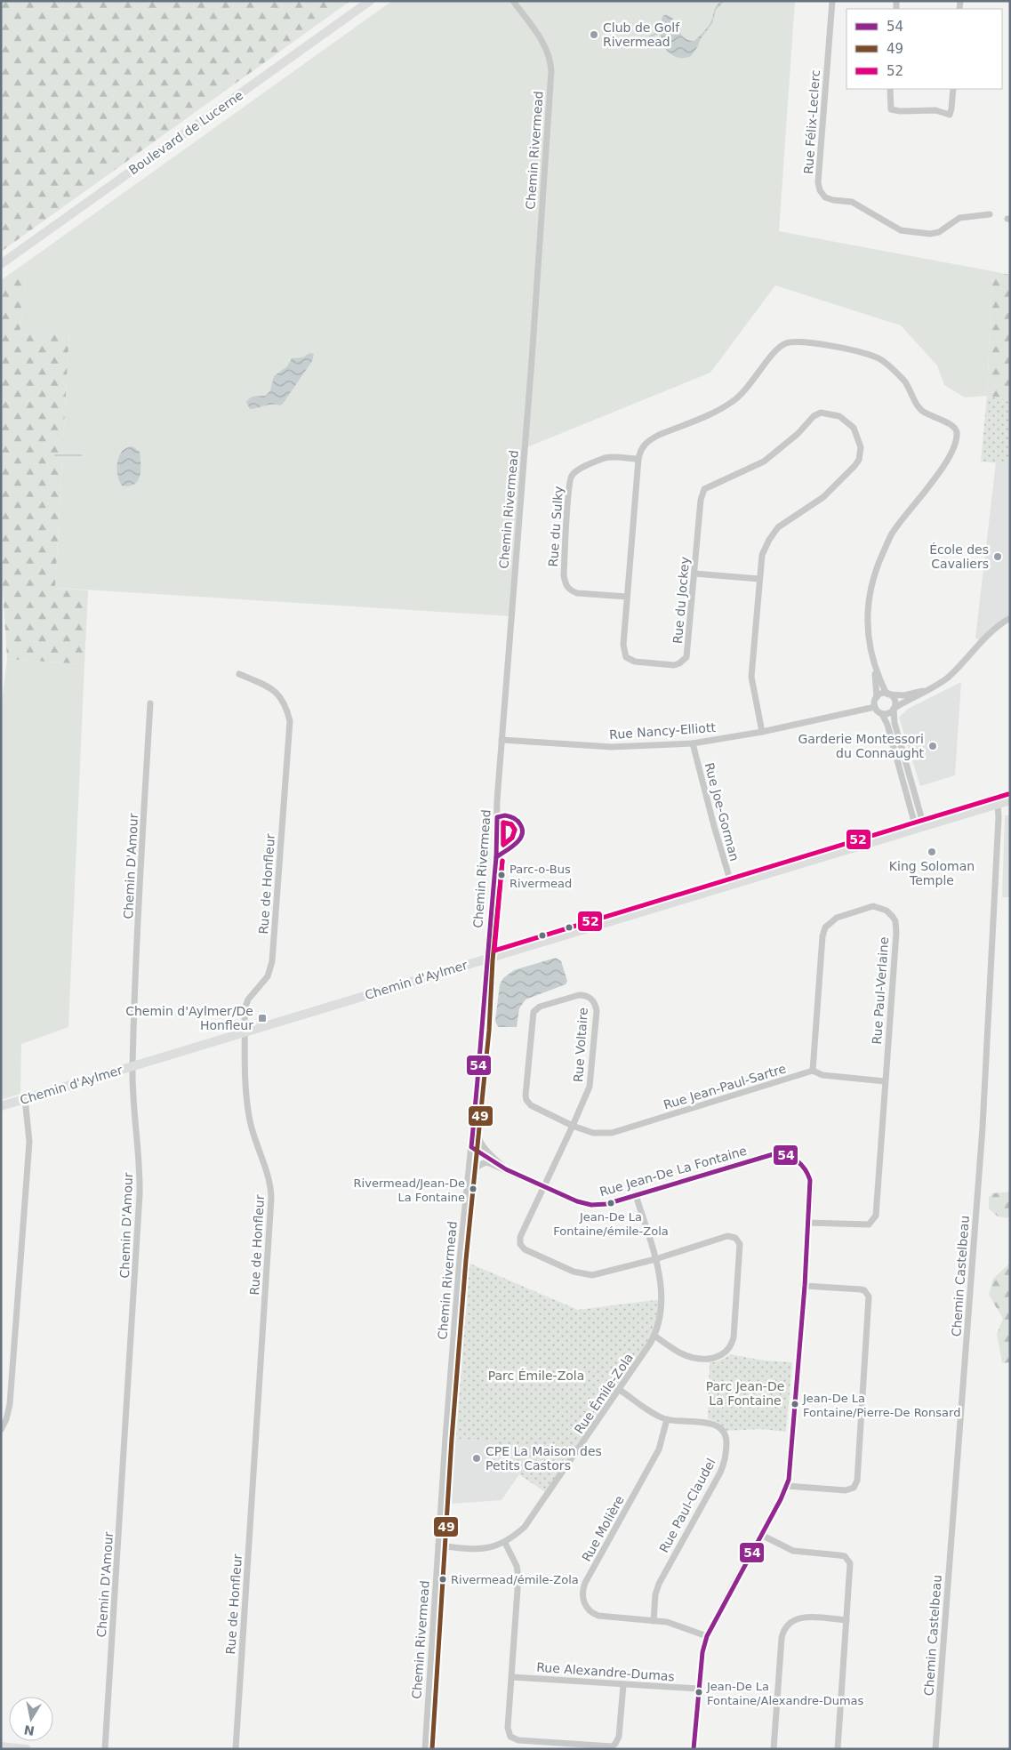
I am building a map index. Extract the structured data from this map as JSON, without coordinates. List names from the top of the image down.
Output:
{
  "streets": {
    "main road": ["Boulevard de Lucerne", "Chemin d'Aylmer"],
    "street": [
      "Rue Félix-Leclerc",
      "Chemin Rivermead",
      "Rue du Sulky",
      "Rue du Jockey",
      "Rue Nancy-Elliott",
      "Rue Joe-Gorman",
      "Chemin D'Amour",
      "Rue de Honfleur",
      "Rue Paul-Verlaine",
      "Rue Voltaire",
      "Rue Jean-Paul-Sartre",
      "Rue Jean-De La Fontaine",
      "Chemin Castelbeau",
      "Rue Émile-Zola",
      "Rue Paul-Claudel",
      "Rue Molière",
      "Rue Alexandre-Dumas"
    ]
  },
  "crossings": [
    ["Chemin Rivermead", "Rue Nancy-Elliott"],
    ["Chemin Rivermead", "Chemin d'Aylmer"],
    ["Chemin Rivermead", "Rue Jean-De La Fontaine"],
    ["Chemin Rivermead", "Rue Émile-Zola"],
    ["Rue du Sulky", "Rue du Jockey"],
    ["Rue du Jockey", "Rue Nancy-Elliott"],
    ["Rue Nancy-Elliott", "Rue Joe-Gorman"],
    ["Rue Joe-Gorman", "Chemin d'Aylmer"],
    ["Chemin D'Amour", "Chemin d'Aylmer"],
    ["Rue de Honfleur", "Chemin d'Aylmer"],
    ["Chemin d'Aylmer", "Chemin Castelbeau"],
    ["Rue Paul-Verlaine", "Rue Jean-Paul-Sartre"],
    ["Rue Paul-Verlaine", "Rue Jean-De La Fontaine"],
    ["Rue Voltaire", "Rue Jean-Paul-Sartre"],
    ["Rue Jean-De La Fontaine", "Rue Émile-Zola"],
    ["Rue Jean-De La Fontaine", "Rue Molière"],
    ["Rue Jean-De La Fontaine", "Rue Alexandre-Dumas"],
    ["Rue Émile-Zola", "Rue Paul-Claudel"],
    ["Rue Paul-Claudel", "Rue Molière"]
  ],
  "parks": ["Parc Émile-Zola", "Parc Jean-De La Fontaine"],
  "places": {
    "other": [
      "Club de Golf Rivermead",
      "École des Cavaliers",
      "Garderie Montessori du Connaught",
      "King Soloman Temple",
      "Parc-o-Bus Rivermead",
      "Rivermead/Jean-De La Fontaine",
      "Jean-De La Fontaine/émile-Zola",
      "Jean-De La Fontaine/Pierre-De Ronsard",
      "CPE La Maison des Petits Castors",
      "Rivermead/émile-Zola",
      "Jean-De La Fontaine/Alexandre-Dumas"
    ],
    "transit": ["Chemin d'Aylmer/De Honfleur"]
  },
  "lines": ["transit line 52", "transit line 54", "transit line 49"],
  "legend": ["54", "49", "52"],
  "north": "bottom"
}
